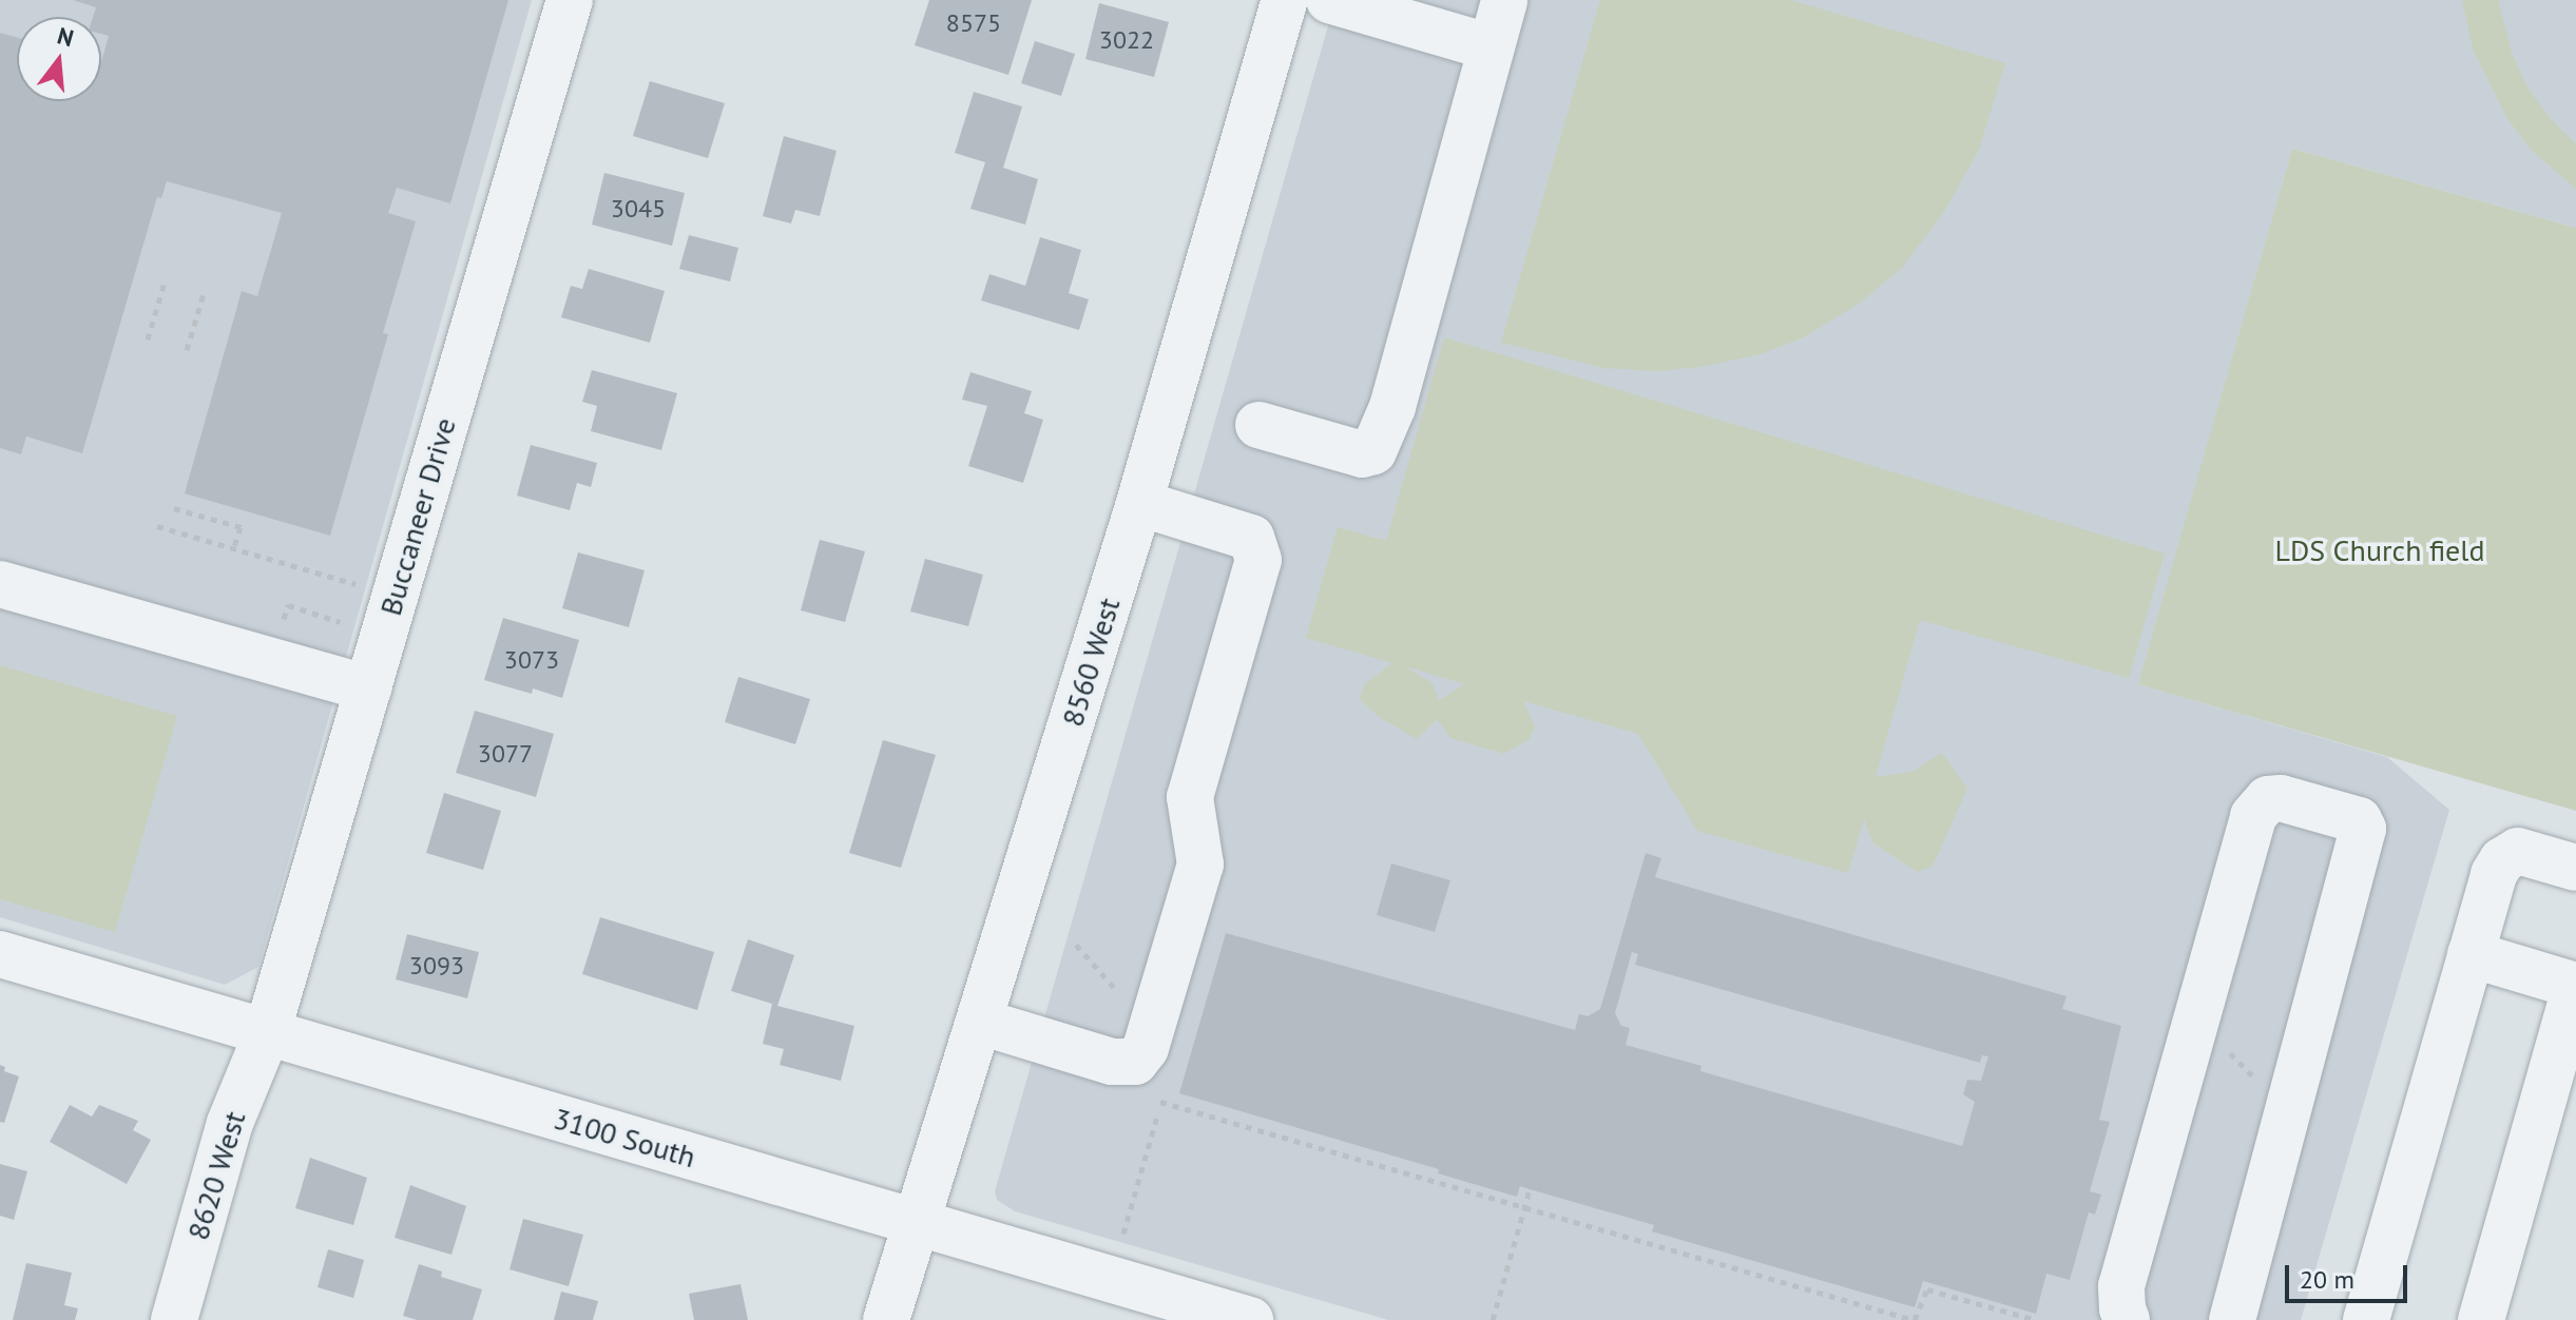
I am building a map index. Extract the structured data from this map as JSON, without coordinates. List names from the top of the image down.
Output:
{
  "streets": {
    "street": [
      "Buccaneer Drive",
      "8560 West",
      "3100 South",
      "8620 West"
    ]
  },
  "crossings": [
    ["Buccaneer Drive", "3100 South"],
    ["Buccaneer Drive", "8620 West"],
    ["8560 West", "3100 South"],
    ["3100 South", "8620 West"]
  ],
  "parks": ["LDS Church field"],
  "house_numbers": [
    "8575",
    "3022",
    "3045",
    "3073",
    "3077",
    "3093"
  ],
  "scale_bar": "20 m",
  "north": "top"
}
